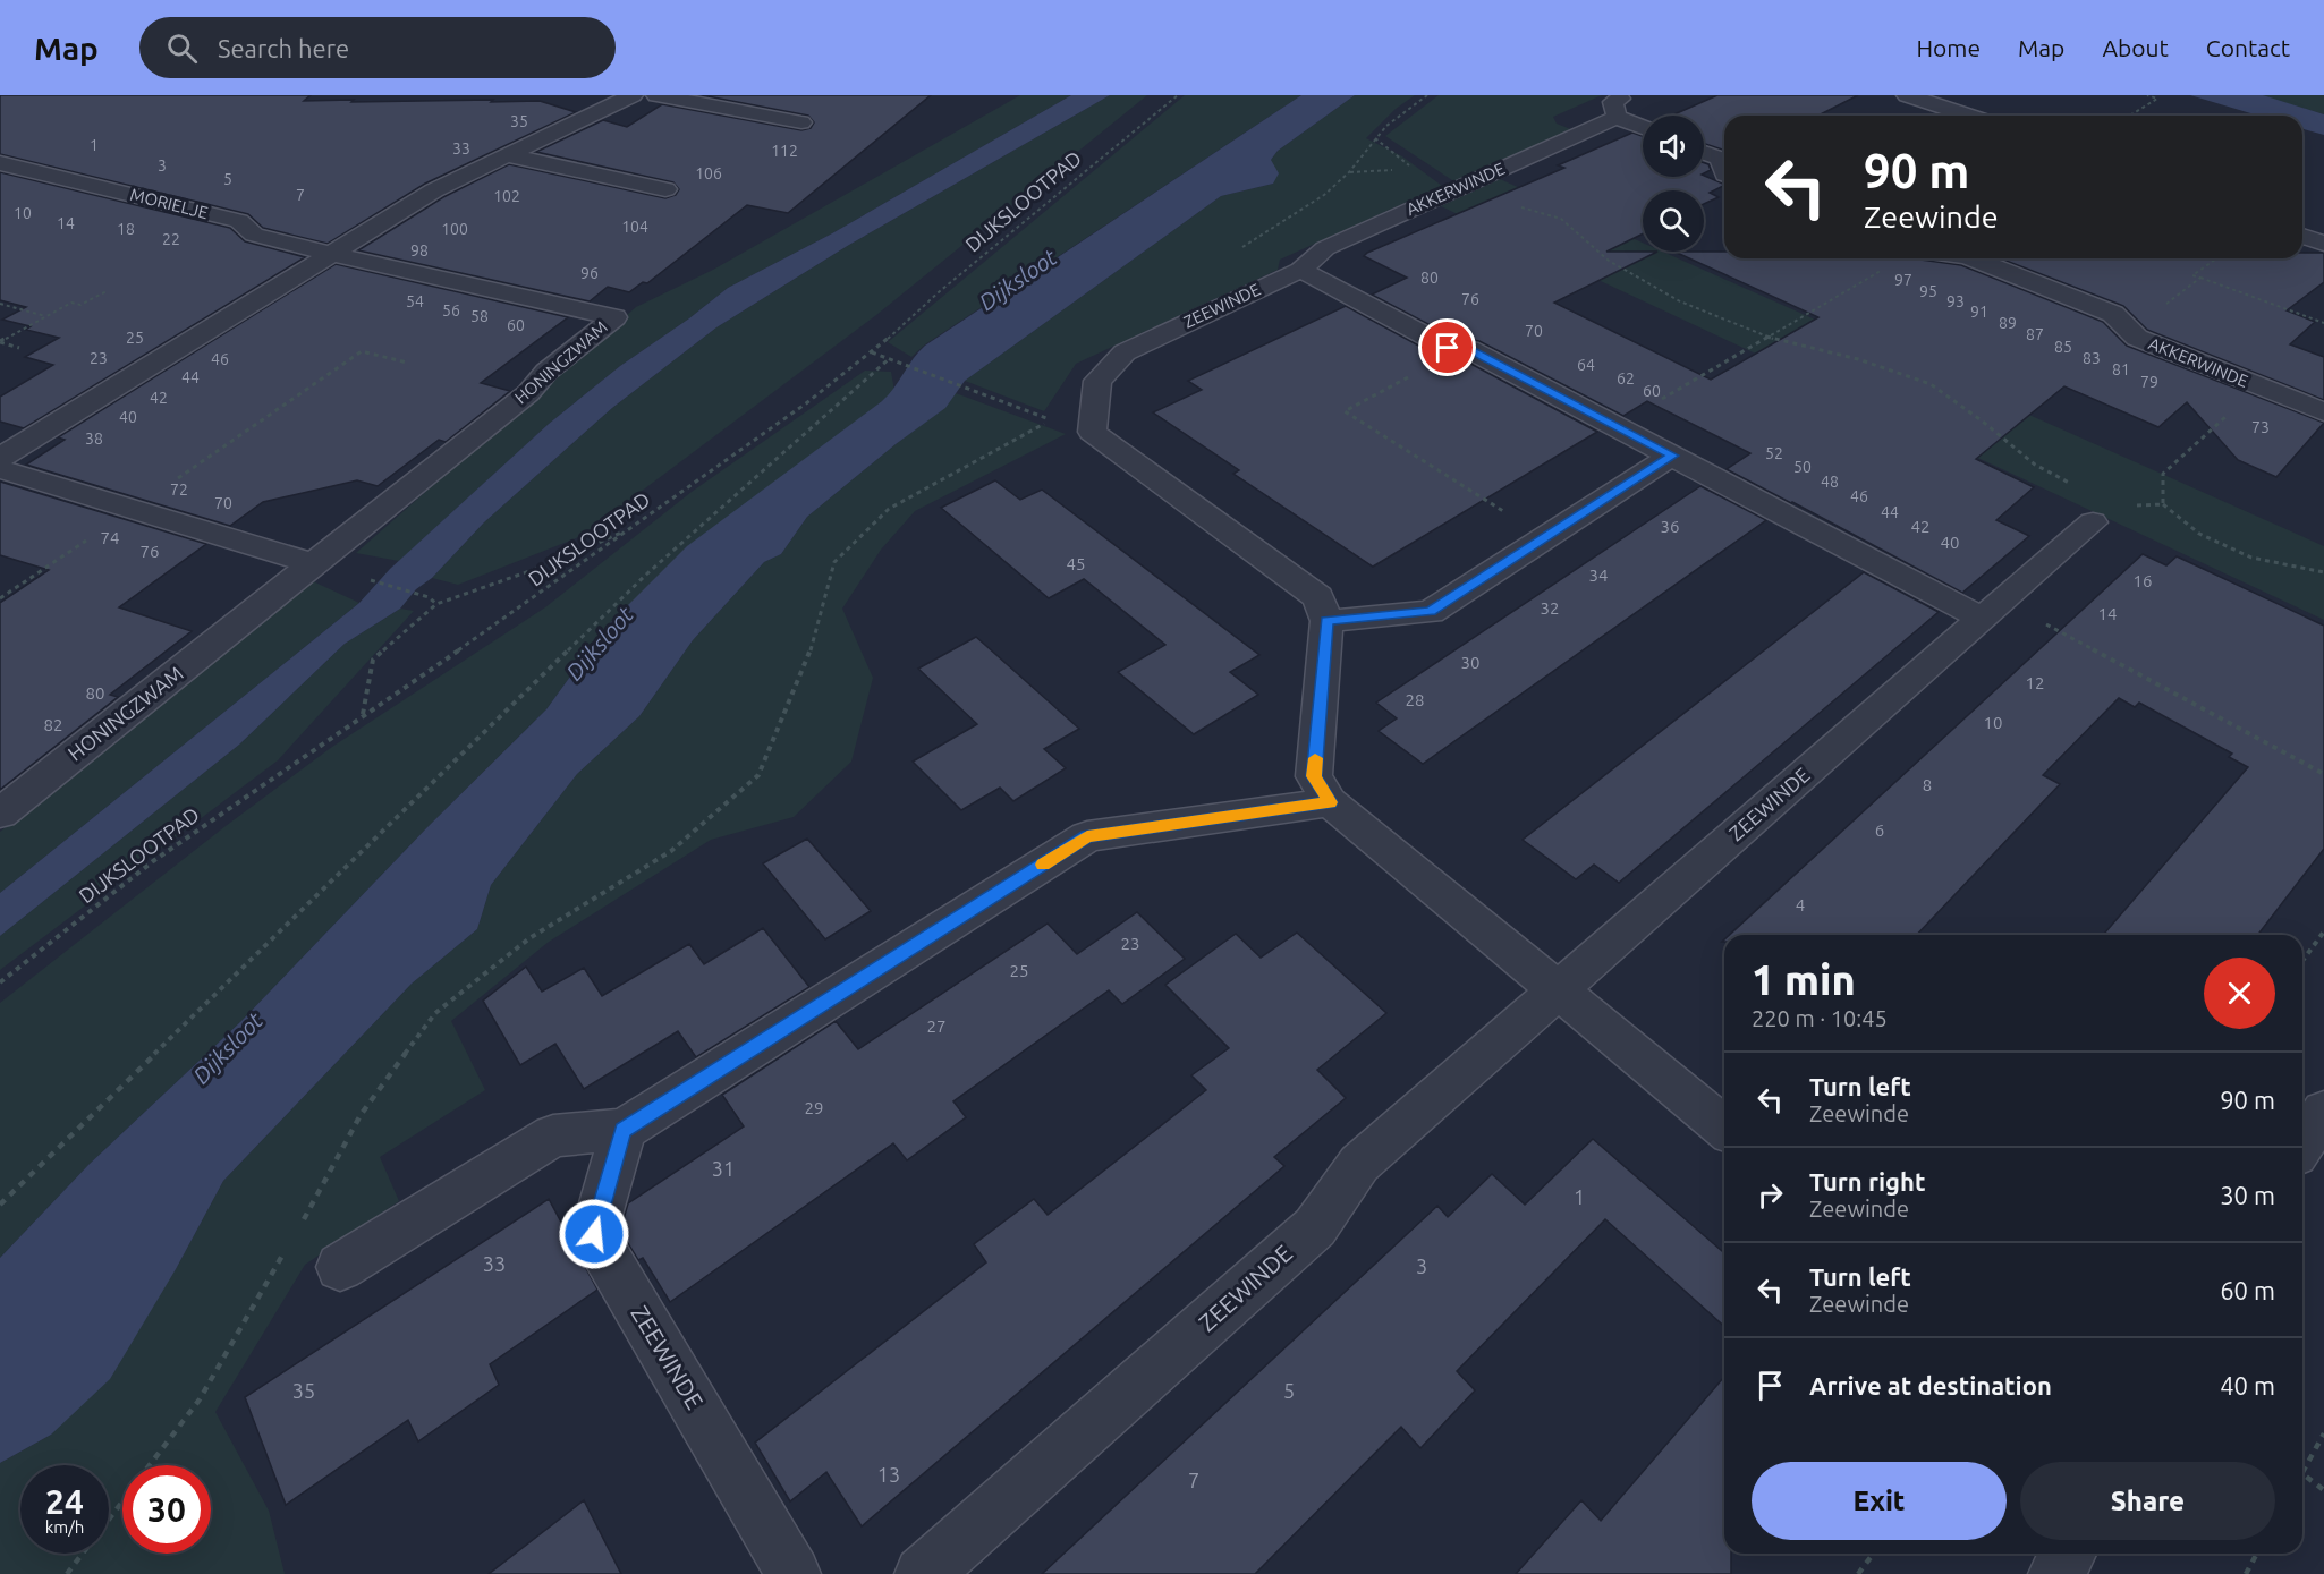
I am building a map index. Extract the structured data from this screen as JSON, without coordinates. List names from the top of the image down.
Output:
{
  "streets": {
    "street": [
      "AKKERWINDE",
      "MORIELJE",
      "ZEEWINDE",
      "HONINGZWAM"
    ],
    "path": ["DIJKSLOOTPAD"]
  },
  "crossings": [
    ["AKKERWINDE", "ZEEWINDE"],
    ["MORIELJE", "HONINGZWAM"]
  ],
  "water": ["Dijksloot"],
  "house_numbers": [
    "35",
    "1",
    "33",
    "112",
    "3",
    "106",
    "5",
    "7",
    "102",
    "10",
    "14",
    "104",
    "18",
    "100",
    "22",
    "98",
    "96",
    "80",
    "97",
    "95",
    "76",
    "54",
    "93",
    "56",
    "91",
    "58",
    "89",
    "60",
    "70",
    "87",
    "25",
    "85",
    "23",
    "83",
    "46",
    "64",
    "81",
    "44",
    "62",
    "79",
    "60",
    "42",
    "40",
    "73",
    "38",
    "52",
    "50",
    "48",
    "72",
    "46",
    "70",
    "44",
    "36",
    "42",
    "74",
    "40",
    "76",
    "45",
    "34",
    "16",
    "32",
    "14",
    "30",
    "12",
    "80",
    "28",
    "10",
    "82",
    "8",
    "6",
    "4",
    "23",
    "25",
    "27",
    "29",
    "31",
    "1",
    "33",
    "3",
    "35",
    "5",
    "13",
    "7"
  ],
  "page": {
    "header": "Map",
    "search": "Search here",
    "nav": [
      "Home",
      "Map",
      "About",
      "Contact"
    ],
    "turn": ["90 m", "Zeewinde"],
    "heading": ["1 min", "220 m · 10:45"],
    "list": [
      {
        "name": "Turn left",
        "note": "Zeewinde",
        "value": "90 m"
      },
      {
        "name": "Turn right",
        "note": "Zeewinde",
        "value": "30 m"
      },
      {
        "name": "Turn left",
        "note": "Zeewinde",
        "value": "60 m"
      },
      {
        "name": "Arrive at destination",
        "value": "40 m"
      }
    ],
    "buttons": ["Exit", "Share"],
    "speed": "24 km/h",
    "limit": "30"
  }
}
